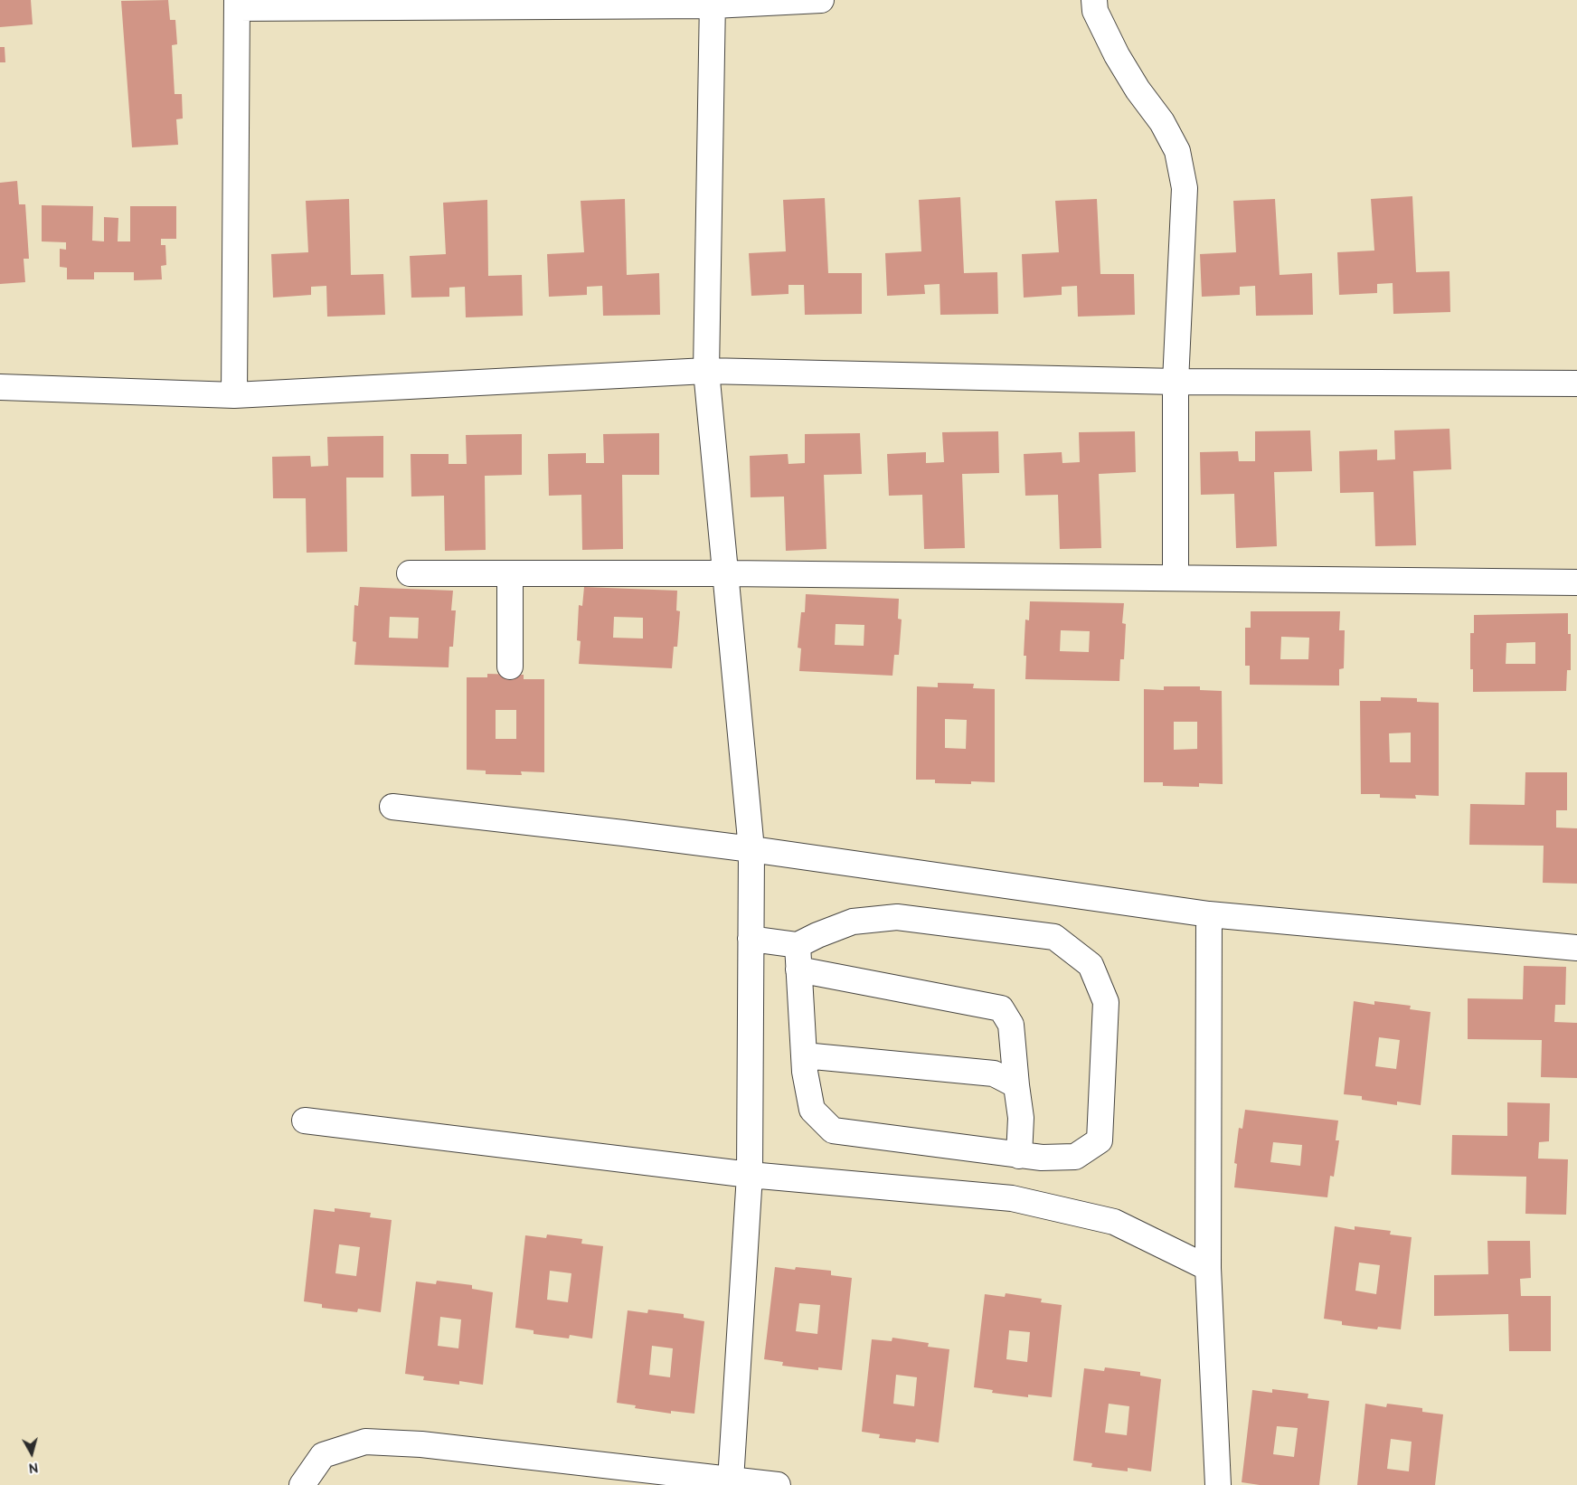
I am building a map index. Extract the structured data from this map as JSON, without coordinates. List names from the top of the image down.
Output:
{
  "north": "bottom"
}
